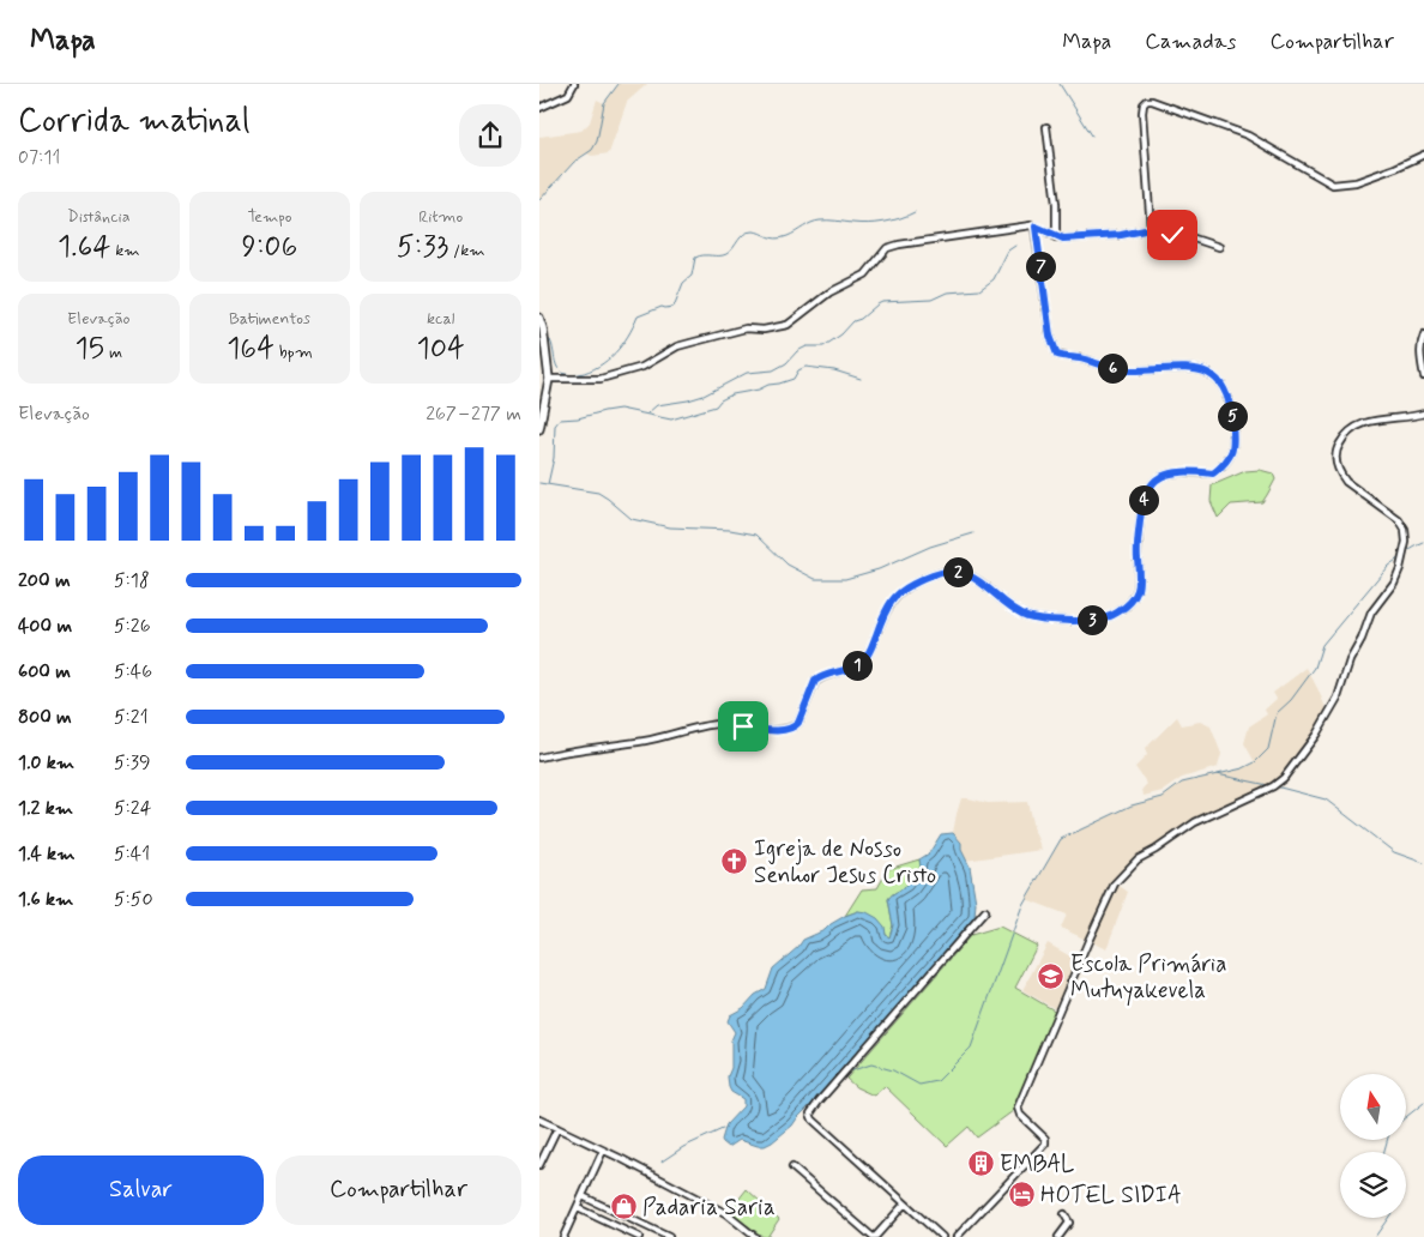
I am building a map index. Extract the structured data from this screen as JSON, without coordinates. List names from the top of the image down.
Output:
{
  "places": {
    "church": ["Igreja de Nosso Senhor Jesus Cristo"],
    "school or university": ["Escola Primária Mutuyakevela"],
    "building": ["EMBAL"],
    "hotel": ["HOTEL SIDIA"],
    "shop": ["Padaria Saria"]
  },
  "north": "top",
  "page": {
    "header": "Mapa",
    "nav": ["Mapa", "Camadas", "Compartilhar"],
    "heading": ["Corrida matinal", "07:11"],
    "stats": [
      ["Distância", "1.64 km"],
      ["Tempo", "9:06"],
      ["Ritmo", "5:33 /km"],
      ["Elevação", "15 m"],
      ["Batimentos", "164 bpm"],
      ["kcal", "104"]
    ],
    "pins": [
      "7",
      "6",
      "5",
      "4",
      "2",
      "3",
      "1"
    ],
    "chart": ["Elevação", "267–277 m"],
    "list": [
      {
        "name": "200 m",
        "note": "5:18"
      },
      {
        "name": "400 m",
        "note": "5:26"
      },
      {
        "name": "600 m",
        "note": "5:46"
      },
      {
        "name": "800 m",
        "note": "5:21"
      },
      {
        "name": "1.0 km",
        "note": "5:39"
      },
      {
        "name": "1.2 km",
        "note": "5:24"
      },
      {
        "name": "1.4 km",
        "note": "5:41"
      },
      {
        "name": "1.6 km",
        "note": "5:50"
      }
    ],
    "buttons": ["Salvar", "Compartilhar"]
  }
}
